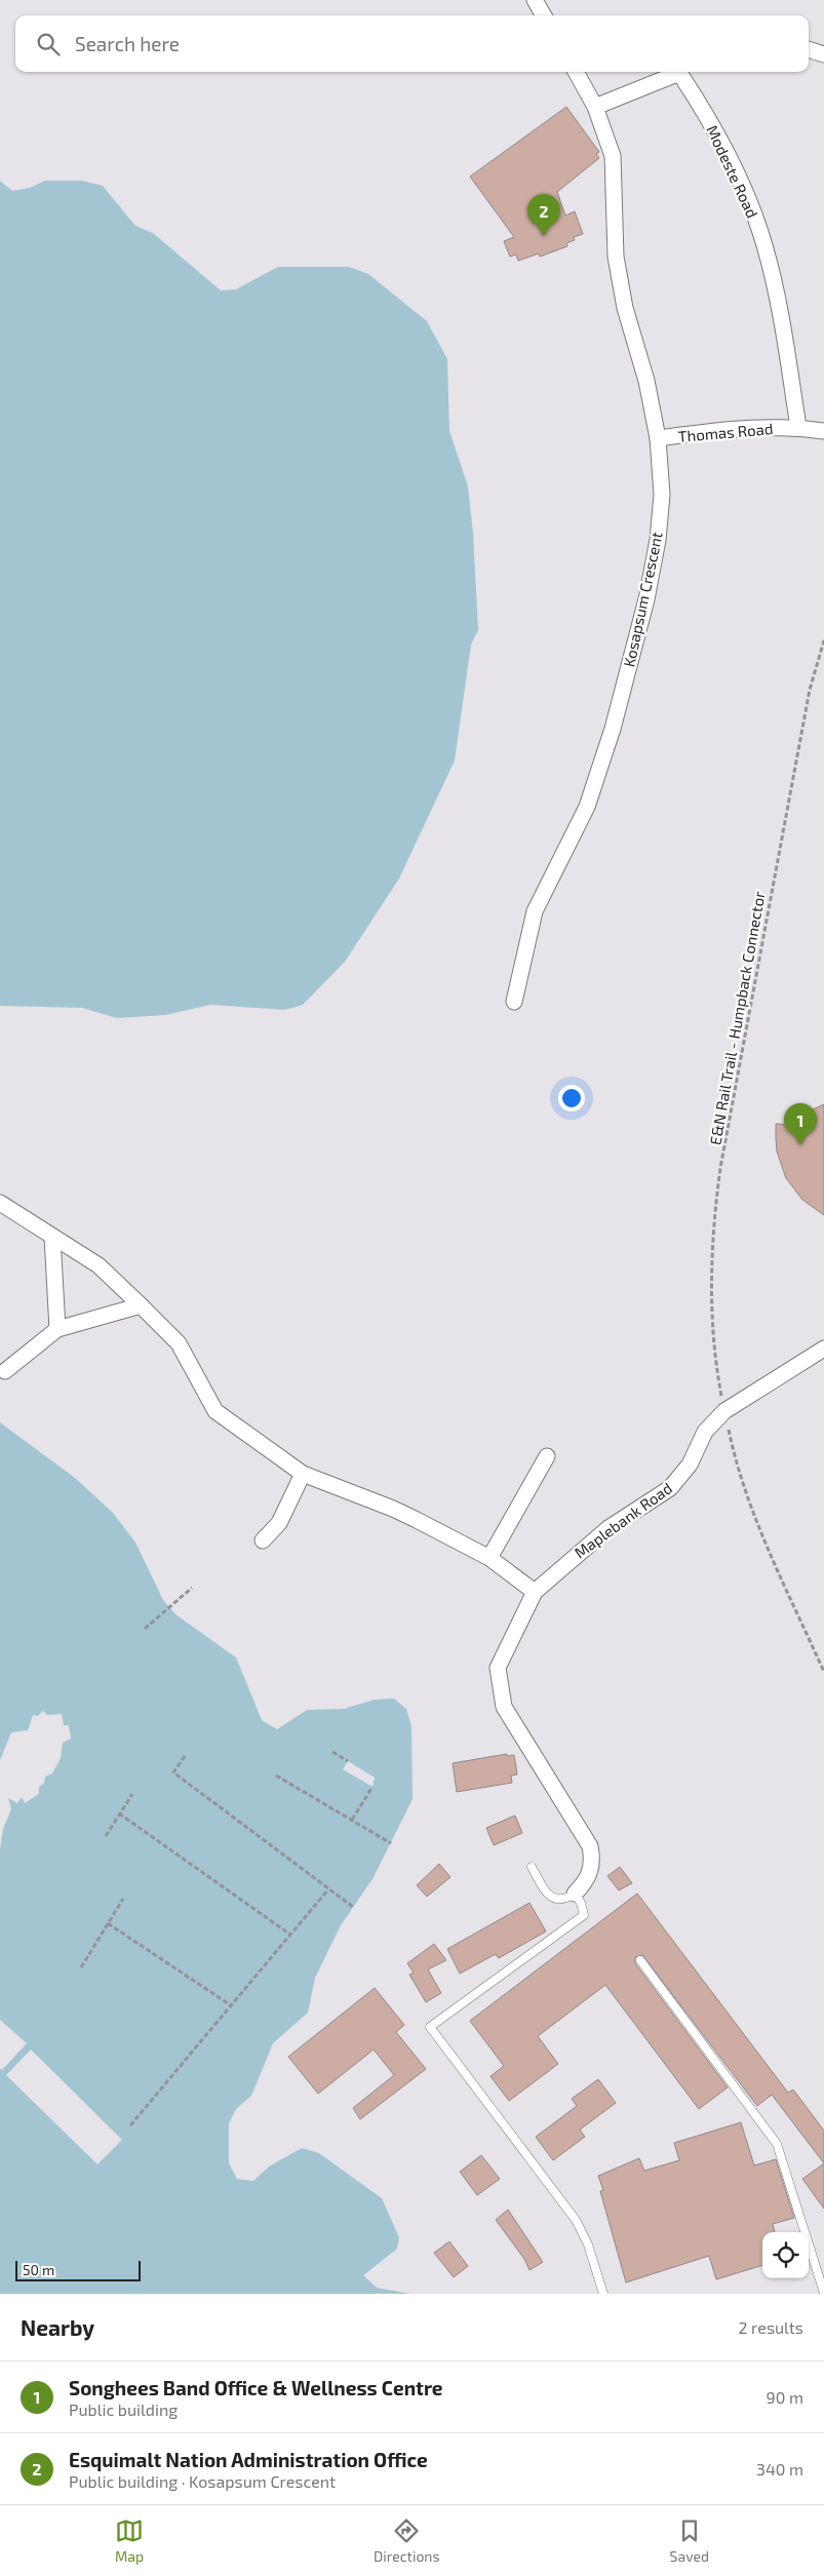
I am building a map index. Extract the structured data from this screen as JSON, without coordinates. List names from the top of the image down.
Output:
{
  "streets": {
    "street": [
      "Modeste Road",
      "Thomas Road",
      "Kosapsum Crescent",
      "Maplebank Road"
    ],
    "path": ["E&N Rail Trail - Humpback Connector"]
  },
  "crossings": [
    ["Modeste Road", "Thomas Road"],
    ["Modeste Road", "Kosapsum Crescent"],
    ["Thomas Road", "Kosapsum Crescent"]
  ],
  "scale_bar": "50 m",
  "page": {
    "search": "Search here",
    "pins": ["2", "1"],
    "scale": "50 m",
    "heading": ["Nearby", "2 results"],
    "list": [
      {
        "mark": "1",
        "name": "Songhees Band Office & Wellness Centre",
        "note": "Public building",
        "value": "90 m"
      },
      {
        "mark": "2",
        "name": "Esquimalt Nation Administration Office",
        "note": "Public building · Kosapsum Crescent",
        "value": "340 m"
      }
    ],
    "nav": ["Map", "Directions", "Saved"]
  }
}
